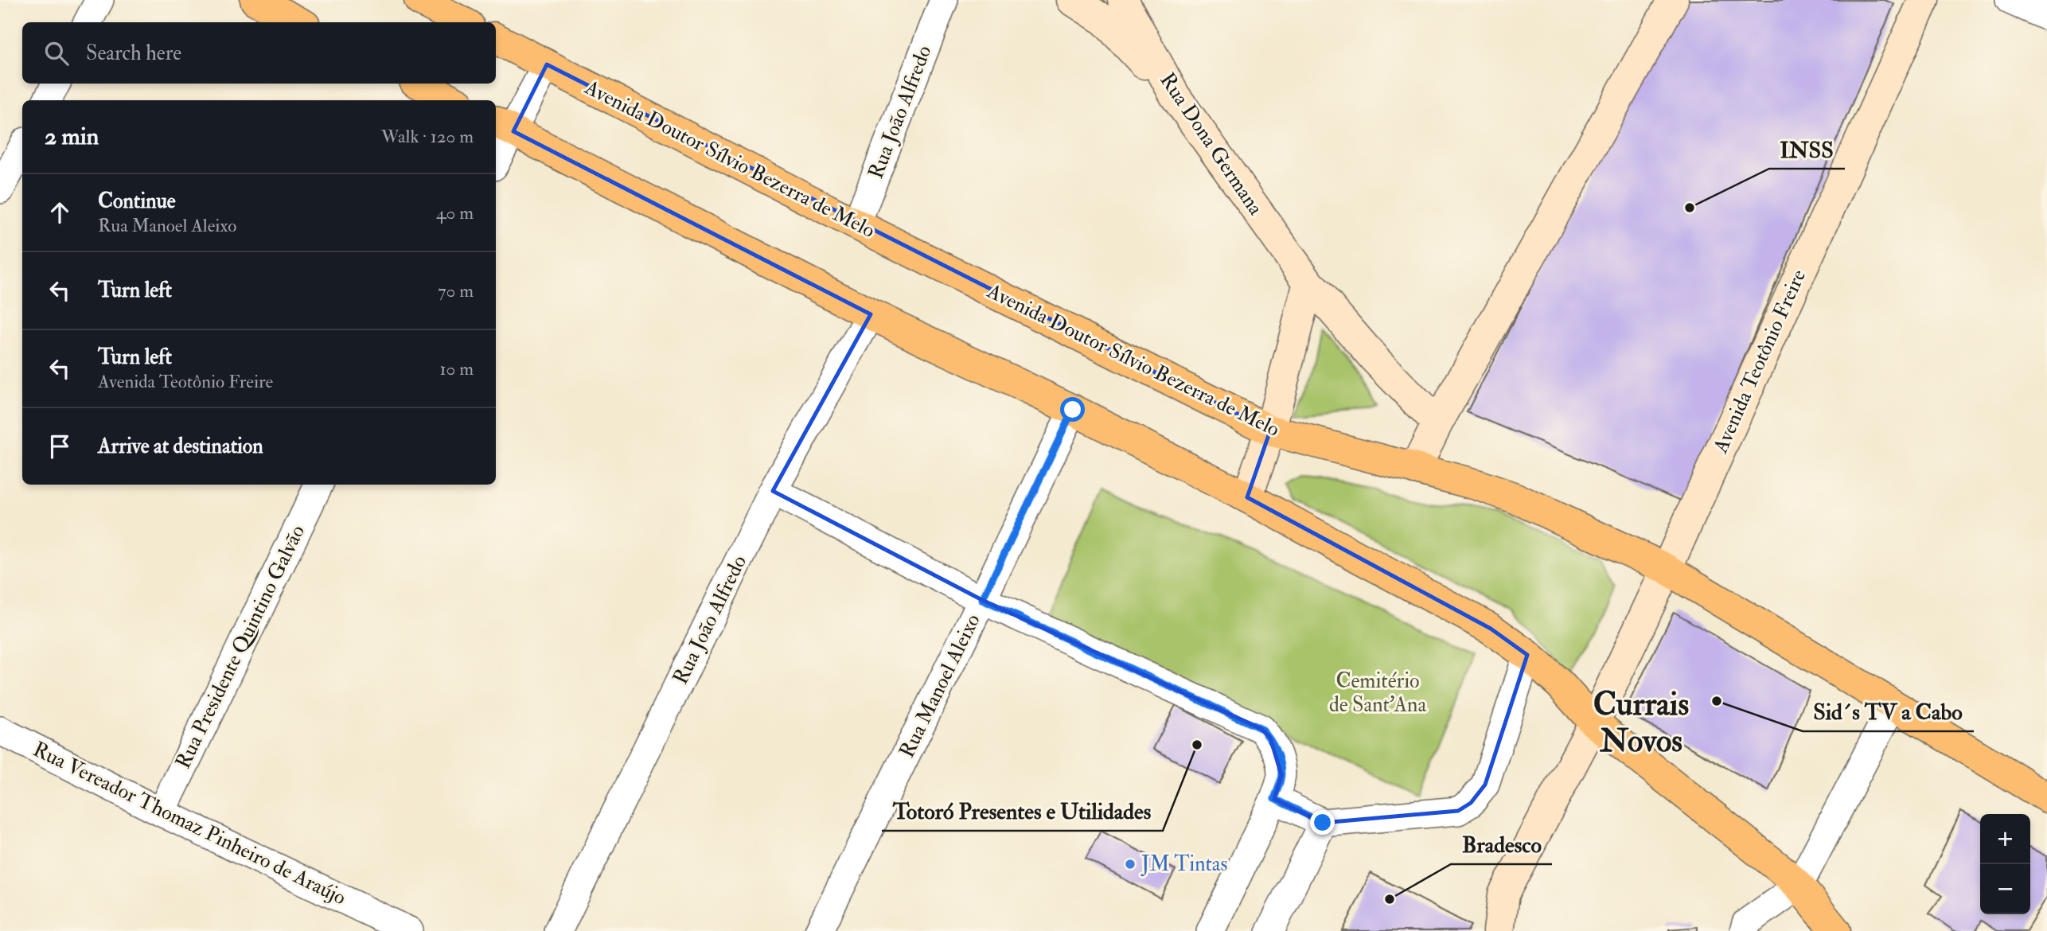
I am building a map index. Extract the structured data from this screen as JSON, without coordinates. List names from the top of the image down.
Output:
{
  "streets": {
    "highway": ["Avenida Doutor Sílvio Bezerra de Melo"],
    "main road": ["Rua Dona Germana", "Avenida Teotônio Freire"],
    "street": [
      "Rua João Alfredo",
      "Rua Presidente Quintino Galvão",
      "Rua Manoel Aleixo",
      "Rua Vereador Thomaz Pinheiro de Araújo"
    ]
  },
  "crossings": [
    ["Rua João Alfredo", "Avenida Doutor Sílvio Bezerra de Melo"],
    ["Avenida Doutor Sílvio Bezerra de Melo", "Avenida Teotônio Freire"],
    ["Rua Presidente Quintino Galvão", "Rua Vereador Thomaz Pinheiro de Araújo"]
  ],
  "districts": ["Currais Novos"],
  "parks": ["Cemitério de Sant'Ana"],
  "places": [
    "INSS",
    "Sid´s TV a Cabo",
    "Totoró Presentes e Utilidades",
    "JM Tintas",
    "Bradesco"
  ],
  "page": {
    "search": "Search here",
    "heading": ["2 min", "Walk · 120 m"],
    "list": [
      ["Continue", "Rua Manoel Aleixo", "40 m"],
      ["Turn left", "70 m"],
      ["Turn left", "Avenida Teotônio Freire", "10 m"],
      "Arrive at destination"
    ],
    "map_buttons": ["+", "−"]
  }
}
